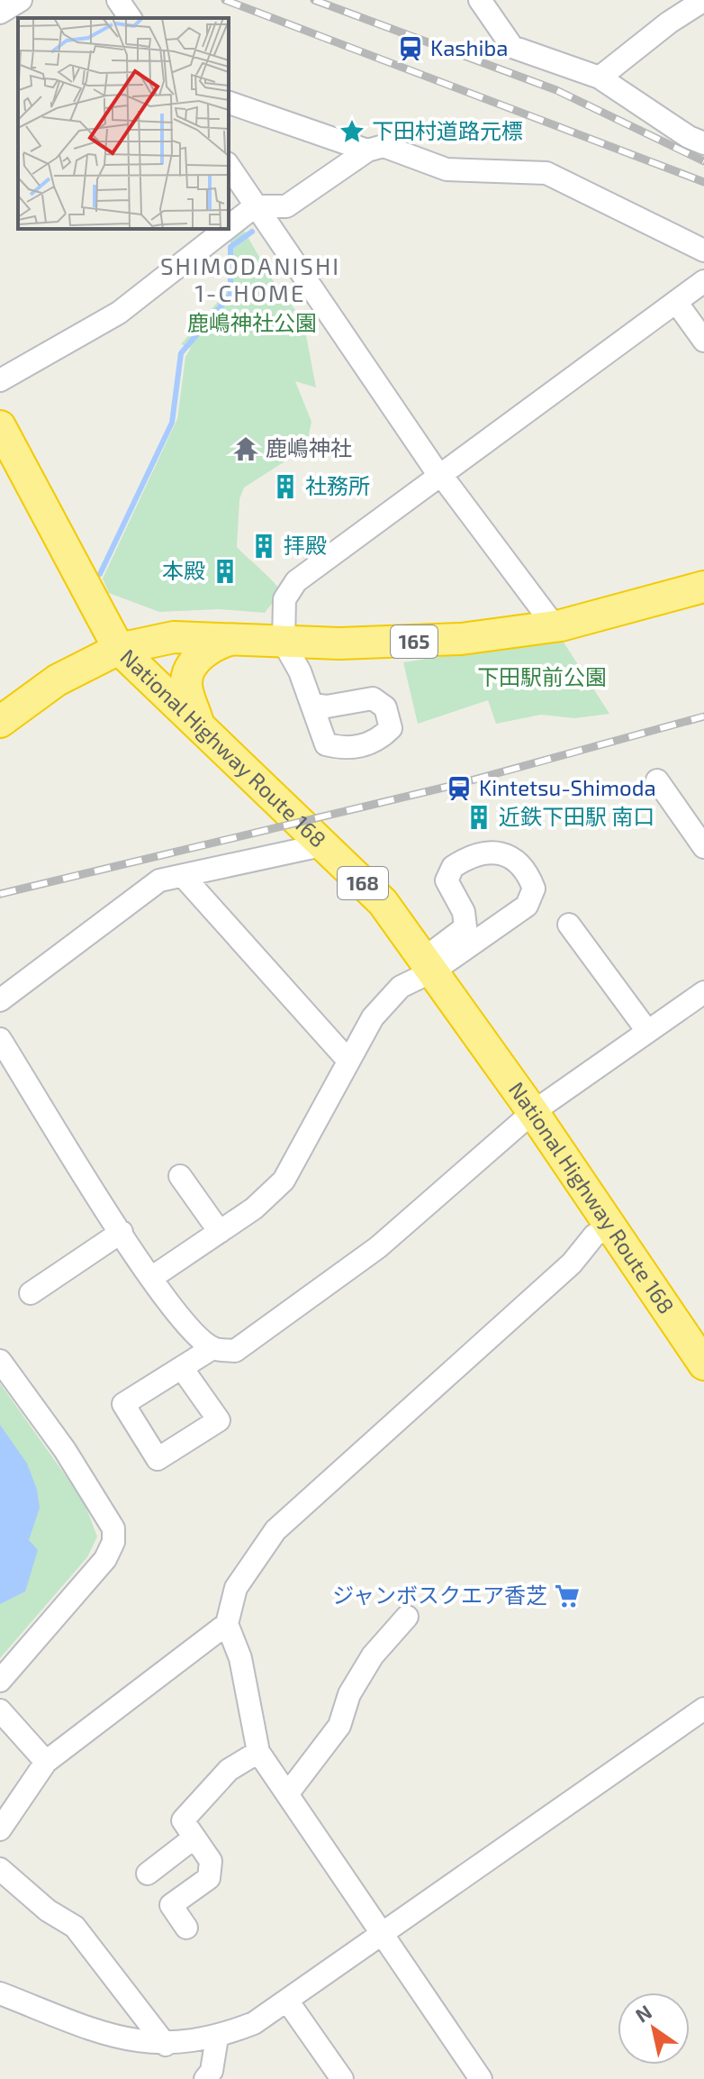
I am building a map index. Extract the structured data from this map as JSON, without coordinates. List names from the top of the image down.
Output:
{
  "streets": {
    "highway": ["165", "National Highway Route 168", "168"]
  },
  "crossings": [
    ["165", "National Highway Route 168"]
  ],
  "districts": ["SHIMODANISHI 1-CHOME"],
  "parks": ["鹿嶋神社公園", "下田駅前公園"],
  "places": {
    "station": ["Kashiba", "Kintetsu-Shimoda"],
    "place": ["下田村道路元標"],
    "temple": ["鹿嶋神社"],
    "building": [
      "社務所",
      "拝殿",
      "本殿",
      "近鉄下田駅 南口"
    ],
    "supermarket": ["ジャンボスクエア香芝"]
  },
  "north": "top left"
}
